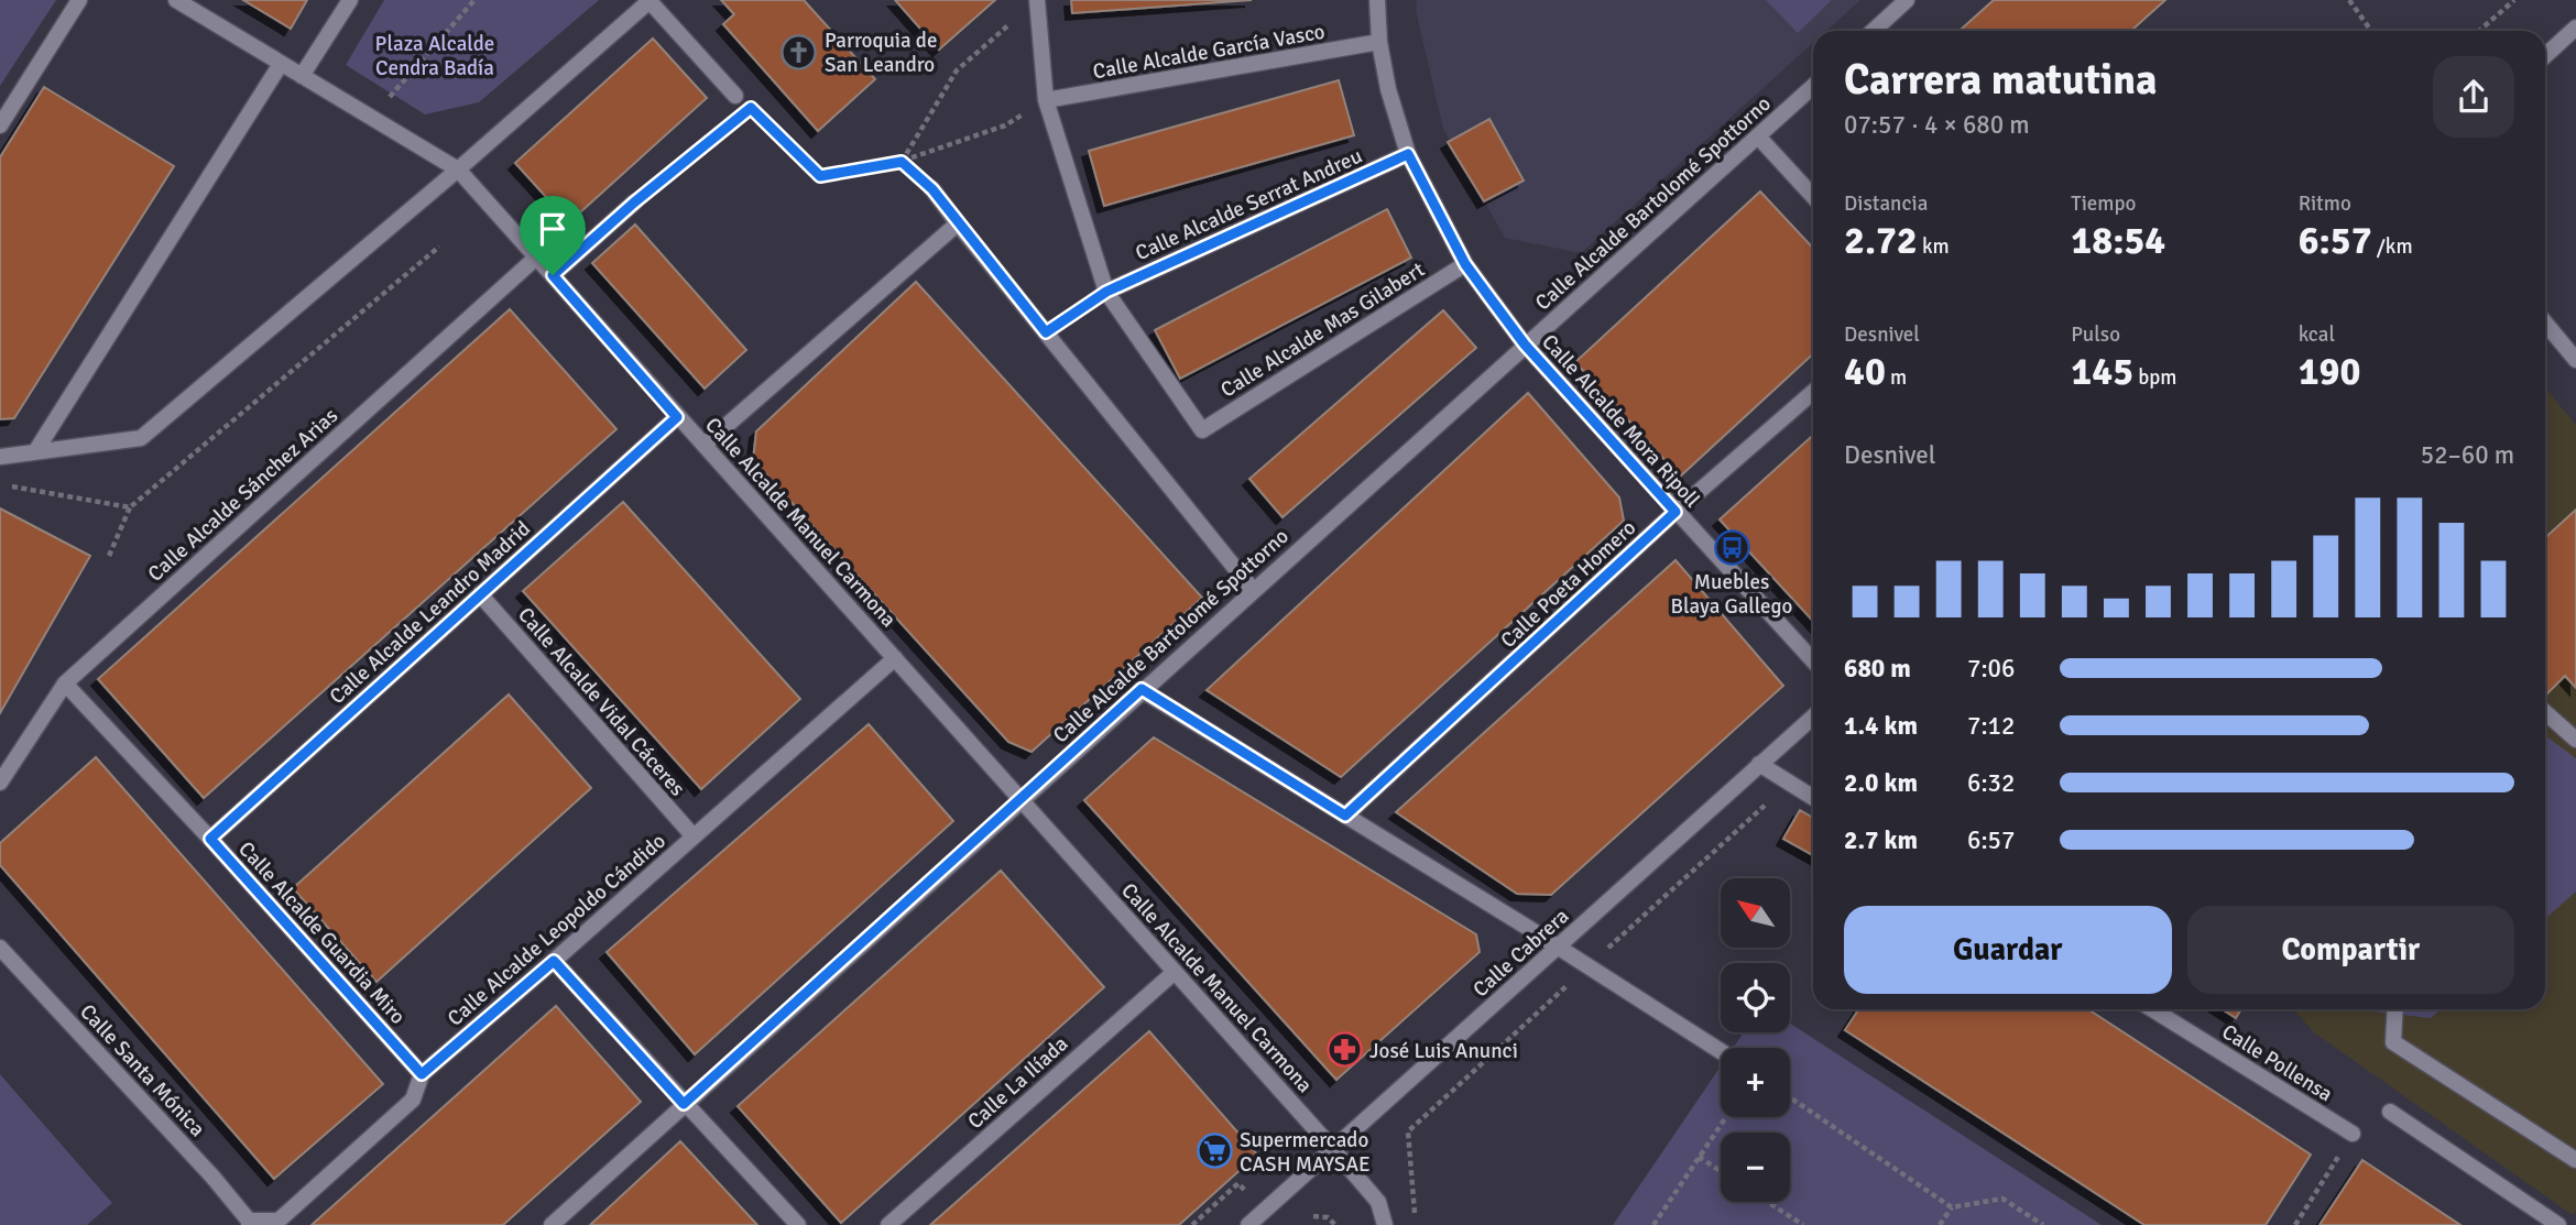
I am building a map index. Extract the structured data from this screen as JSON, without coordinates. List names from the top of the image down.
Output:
{
  "streets": {
    "street": [
      "Calle Alcalde García Vasco",
      "Calle Alcalde Bartolomé Spottorno",
      "Calle Alcalde Serrat Andreu",
      "Calle Alcalde Mas Gilabert",
      "Calle Alcalde Mora Ripoll",
      "Calle Alcalde Sánchez Arias",
      "Calle Alcalde Manuel Carmona",
      "Calle Poeta Homero",
      "Calle Alcalde Leandro Madrid",
      "Calle Alcalde Vidal Cáceres",
      "Calle Alcalde Leopoldo Cándido",
      "Calle Alcalde Guardia Miro",
      "Calle Cabrera",
      "Calle Pollensa",
      "Calle Santa Mónica",
      "Calle La Ilíada"
    ]
  },
  "crossings": [
    ["Calle Alcalde García Vasco", "Calle Alcalde Mora Ripoll"],
    ["Calle Alcalde Bartolomé Spottorno", "Calle Alcalde Mora Ripoll"],
    ["Calle Alcalde Bartolomé Spottorno", "Calle Alcalde Manuel Carmona"],
    ["Calle Alcalde Serrat Andreu", "Calle Alcalde Mas Gilabert"],
    ["Calle Alcalde Serrat Andreu", "Calle Alcalde Mora Ripoll"],
    ["Calle Alcalde Mas Gilabert", "Calle Alcalde Mora Ripoll"],
    ["Calle Alcalde Mora Ripoll", "Calle Poeta Homero"],
    ["Calle Alcalde Sánchez Arias", "Calle Alcalde Manuel Carmona"],
    ["Calle Alcalde Sánchez Arias", "Calle Alcalde Guardia Miro"],
    ["Calle Alcalde Manuel Carmona", "Calle Alcalde Leandro Madrid"],
    ["Calle Alcalde Manuel Carmona", "Calle Alcalde Leopoldo Cándido"],
    ["Calle Alcalde Manuel Carmona", "Calle Cabrera"],
    ["Calle Alcalde Manuel Carmona", "Calle La Ilíada"],
    ["Calle Alcalde Leandro Madrid", "Calle Alcalde Vidal Cáceres"],
    ["Calle Alcalde Leandro Madrid", "Calle Alcalde Guardia Miro"],
    ["Calle Alcalde Vidal Cáceres", "Calle Alcalde Leopoldo Cándido"],
    ["Calle Alcalde Leopoldo Cándido", "Calle Alcalde Guardia Miro"],
    ["Calle Alcalde Leopoldo Cándido", "Calle Santa Mónica"]
  ],
  "parks": ["Plaza Alcalde Cendra Badía"],
  "places": {
    "church": ["Parroquia de San Leandro"],
    "bus stop": ["Muebles Blaya Gallego"],
    "pharmacy": ["José Luis Anunci"],
    "supermarket": ["Supermercado CASH MAYSAE"]
  },
  "north": "top left",
  "page": {
    "heading": ["Carrera matutina", "07:57 · 4 × 680 m"],
    "stats": [
      ["Distancia", "2.72 km"],
      ["Tiempo", "18:54"],
      ["Ritmo", "6:57 /km"],
      ["Desnivel", "40 m"],
      ["Pulso", "145 bpm"],
      ["kcal", "190"]
    ],
    "chart": ["Desnivel", "52–60 m"],
    "list": [
      {
        "name": "680 m",
        "note": "7:06"
      },
      {
        "name": "1.4 km",
        "note": "7:12"
      },
      {
        "name": "2.0 km",
        "note": "6:32"
      },
      {
        "name": "2.7 km",
        "note": "6:57"
      }
    ],
    "map_buttons": ["+", "−"],
    "buttons": ["Guardar", "Compartir"]
  }
}
